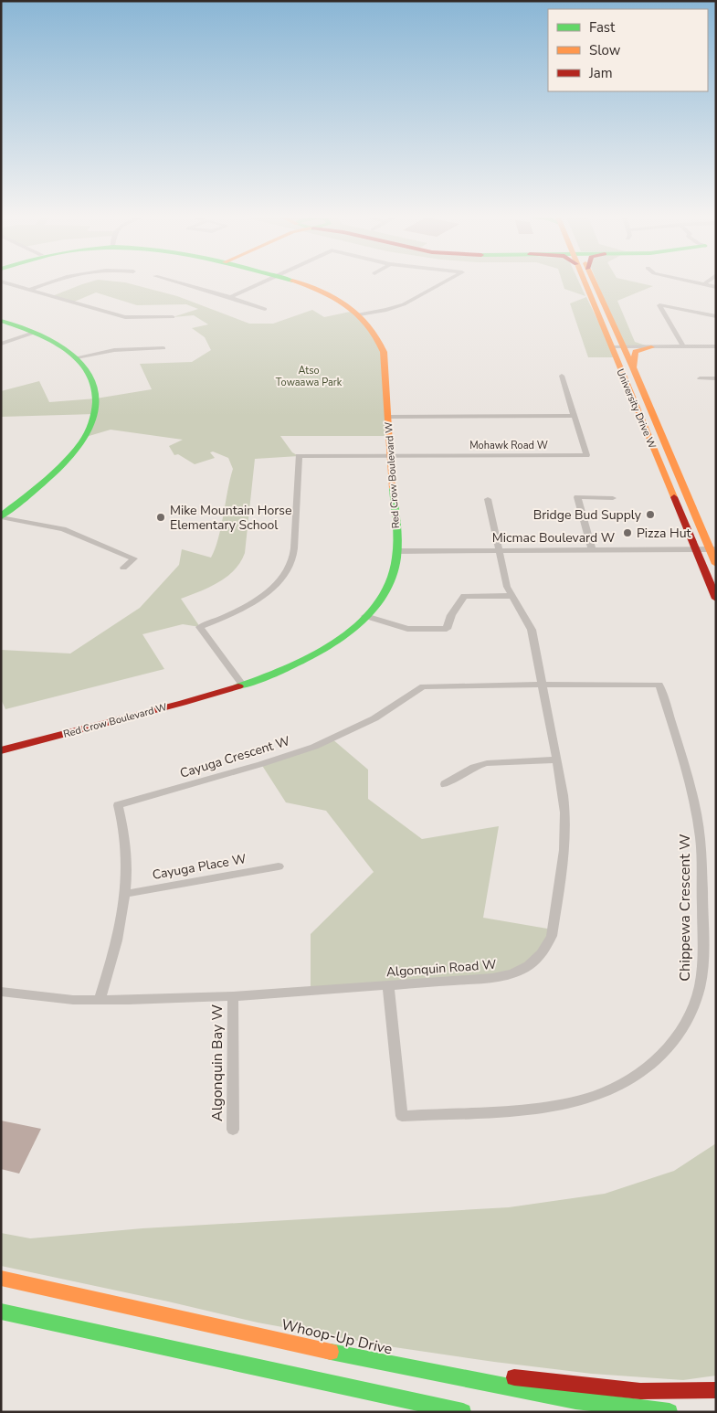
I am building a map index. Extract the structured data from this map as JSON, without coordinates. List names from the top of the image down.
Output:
{
  "streets": {
    "main road": ["University Drive W", "Red Crow Boulevard W", "Whoop-Up Drive"],
    "street": [
      "Mohawk Road W",
      "Micmac Boulevard W",
      "Cayuga Crescent W",
      "Cayuga Place W",
      "Chippewa Crescent W",
      "Algonquin Road W",
      "Algonquin Bay W"
    ]
  },
  "crossings": [
    ["University Drive W", "Micmac Boulevard W"],
    ["Mohawk Road W", "Red Crow Boulevard W"],
    ["Red Crow Boulevard W", "Micmac Boulevard W"],
    ["Micmac Boulevard W", "Algonquin Road W"],
    ["Cayuga Crescent W", "Cayuga Place W"],
    ["Cayuga Crescent W", "Chippewa Crescent W"],
    ["Cayuga Crescent W", "Algonquin Road W"],
    ["Chippewa Crescent W", "Algonquin Road W"],
    ["Algonquin Road W", "Algonquin Bay W"]
  ],
  "parks": ["Atso Towaawa Park"],
  "places": ["Bridge Bud Supply", "Mike Mountain Horse Elementary School", "Pizza Hut"],
  "legend": ["Fast", "Slow", "Jam"]
}
